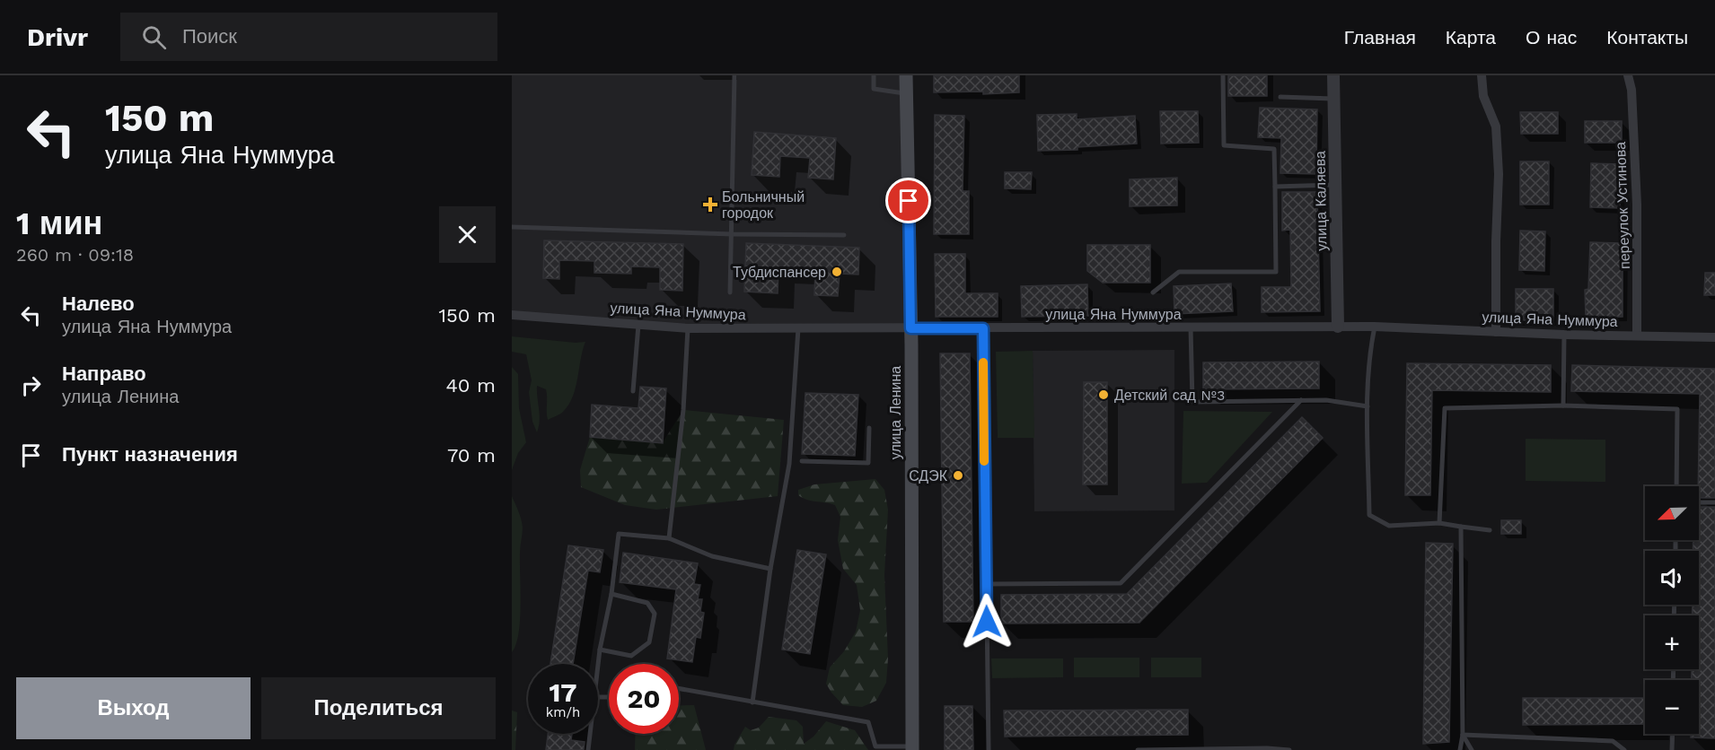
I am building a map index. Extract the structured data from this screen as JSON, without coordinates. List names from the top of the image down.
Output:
{
  "streets": {
    "main road": ["улица Ленина"],
    "street": ["улица Каляева", "переулок Устинова", "улица Яна Нуммура"]
  },
  "crossings": [
    ["улица Каляева", "улица Яна Нуммура"],
    ["переулок Устинова", "улица Яна Нуммура"],
    ["улица Яна Нуммура", "улица Ленина"]
  ],
  "places": {
    "health": ["Больничный городок"],
    "other": ["Тубдиспансер", "Детский сад №3", "СДЭК"]
  },
  "north": "bottom left",
  "page": {
    "header": "Drivr",
    "search": "Поиск",
    "nav": [
      "Главная",
      "Карта",
      "О нас",
      "Контакты"
    ],
    "turn": ["150 m", "улица Яна Нуммура"],
    "heading": ["1 мин", "260 m · 09:18"],
    "list": [
      {
        "name": "Налево",
        "note": "улица Яна Нуммура",
        "value": "150 m"
      },
      {
        "name": "Направо",
        "note": "улица Ленина",
        "value": "40 m"
      },
      {
        "name": "Пункт назначения",
        "value": "70 m"
      }
    ],
    "map_buttons": ["+", "−"],
    "speed": "17 km/h",
    "limit": "20",
    "buttons": ["Выход", "Поделиться"]
  }
}
